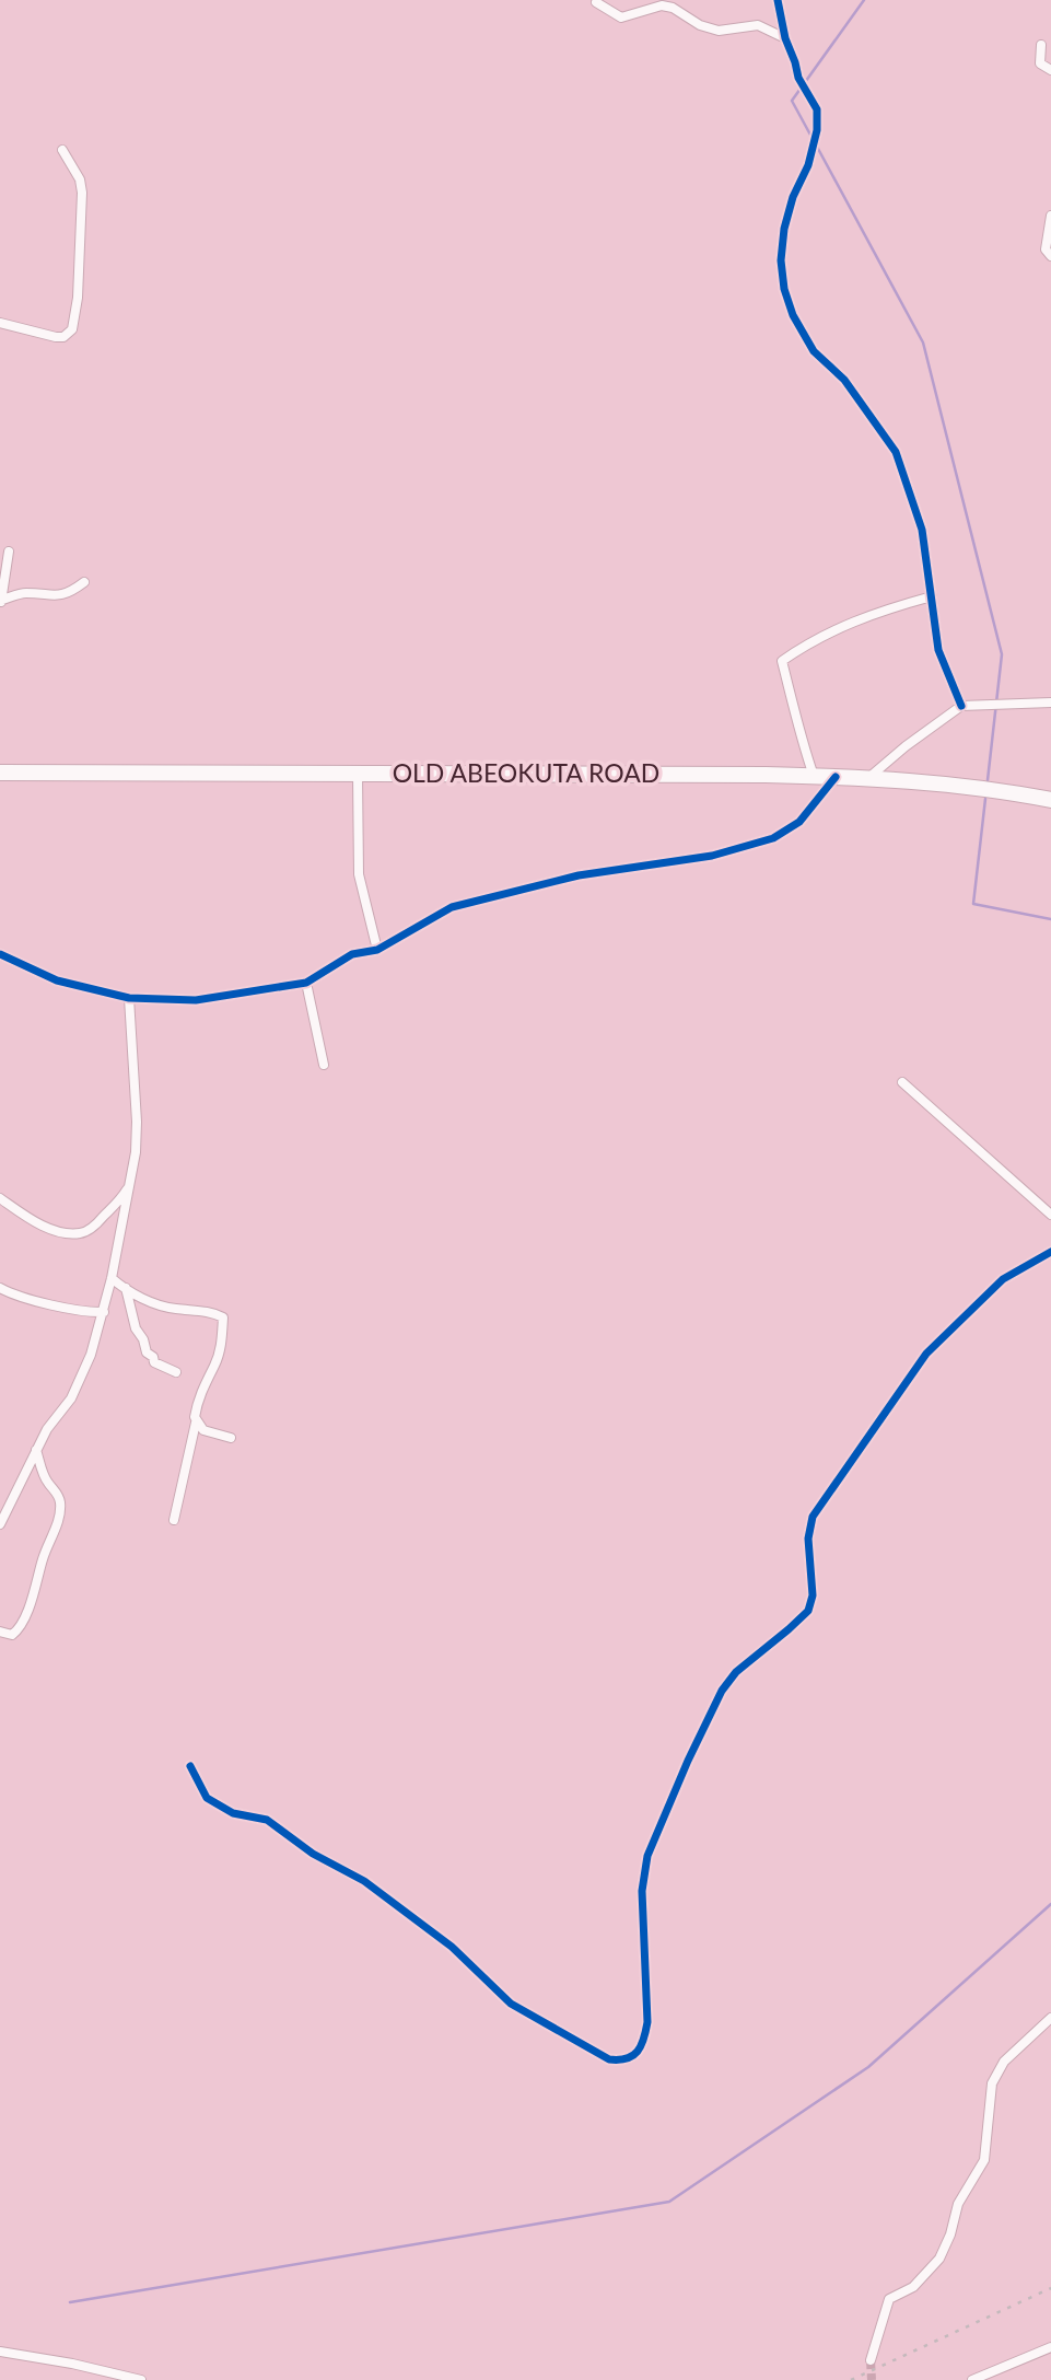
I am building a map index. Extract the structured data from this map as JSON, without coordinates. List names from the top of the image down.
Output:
{
  "streets": {
    "highway": ["OLD ABEOKUTA ROAD"]
  }
}
